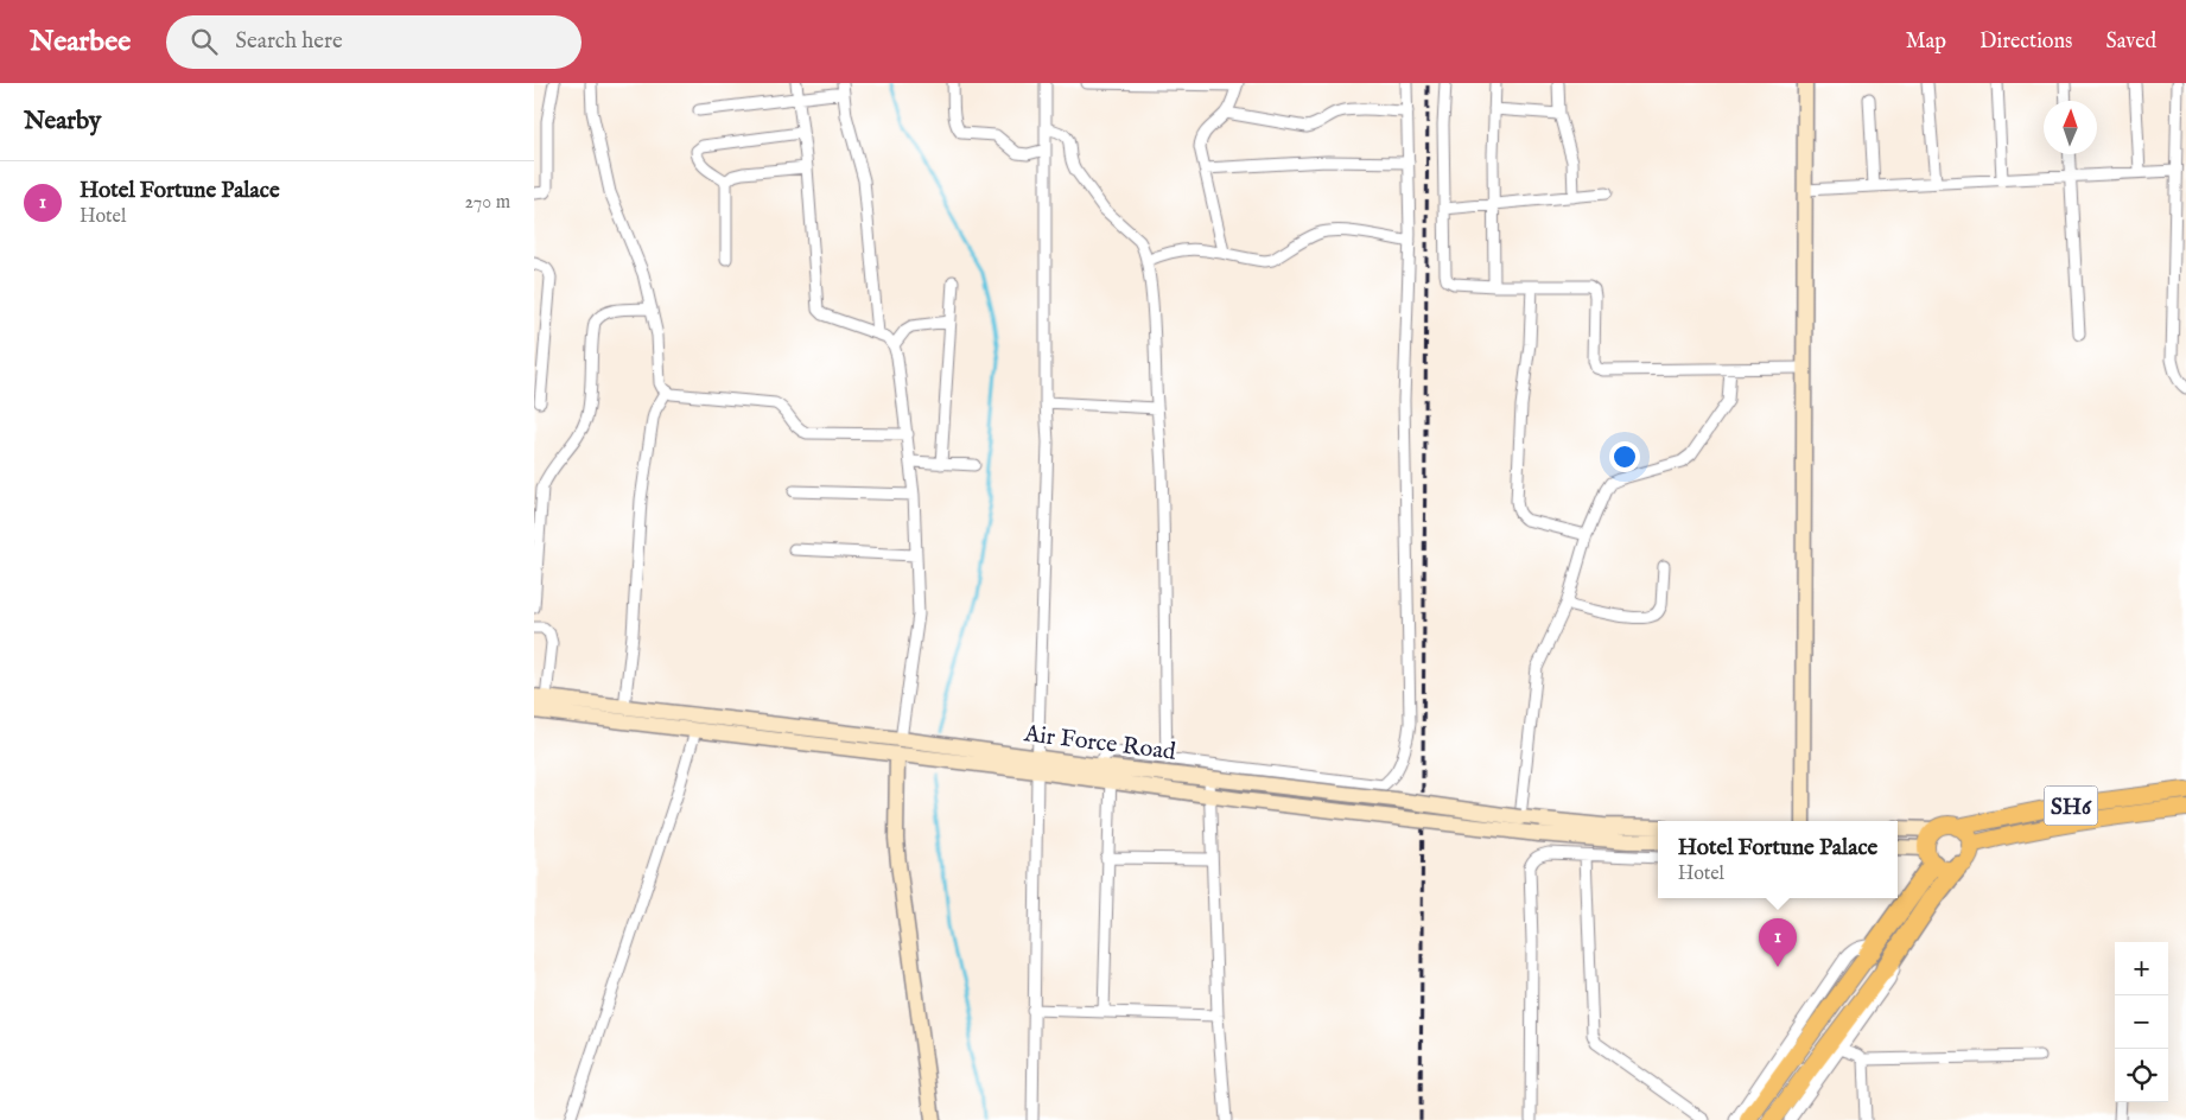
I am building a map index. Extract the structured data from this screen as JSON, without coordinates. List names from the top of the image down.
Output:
{
  "streets": {
    "main road": ["SH6"],
    "street": ["Air Force Road"]
  },
  "north": "top",
  "page": {
    "header": "Nearbee",
    "search": "Search here",
    "nav": ["Map", "Directions", "Saved"],
    "heading": "Nearby",
    "list": [
      {
        "mark": "1",
        "name": "Hotel Fortune Palace",
        "note": "Hotel",
        "value": "270 m"
      }
    ],
    "popup": ["Hotel Fortune Palace", "Hotel"],
    "pins": "1",
    "map_buttons": ["+", "−"]
  }
}
